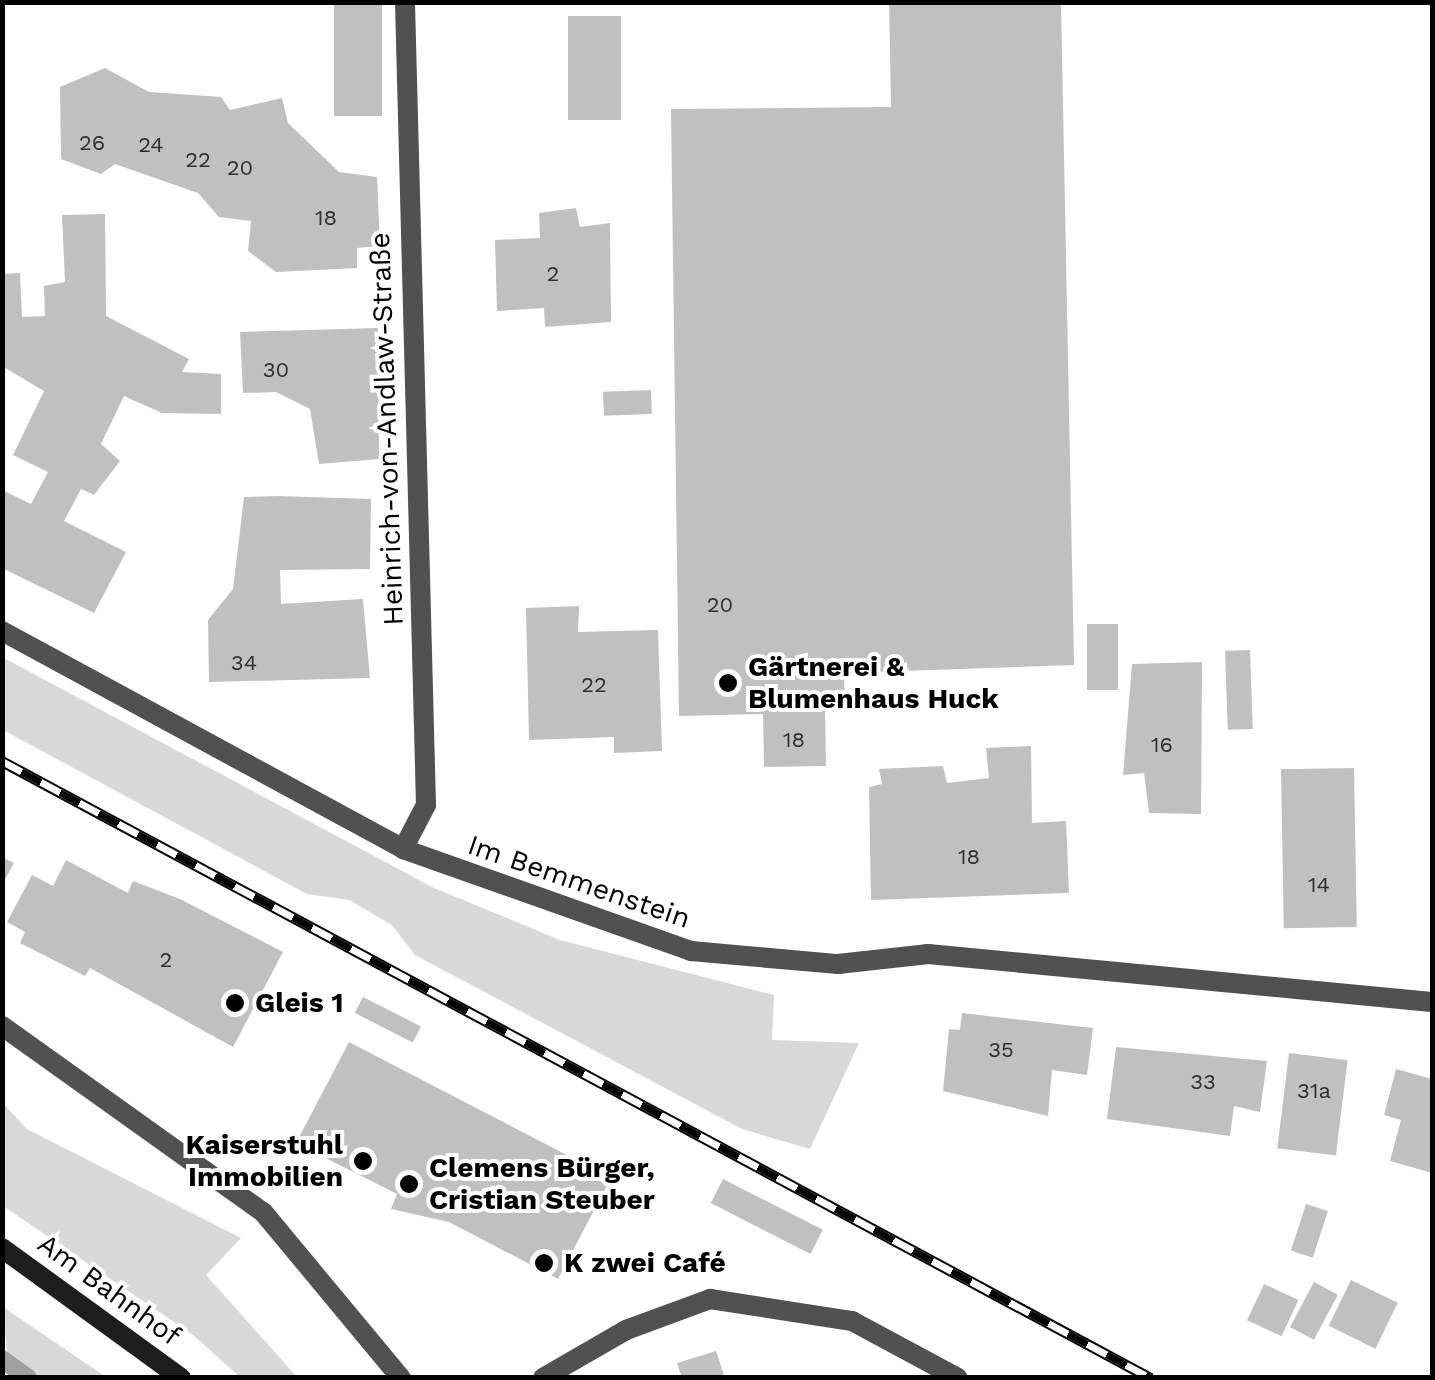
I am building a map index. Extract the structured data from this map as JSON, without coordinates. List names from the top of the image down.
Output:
{
  "streets": {
    "main road": ["Am Bahnhof"],
    "street": ["Heinrich-von-Andlaw-Straße", "Im Bemmenstein"]
  },
  "crossings": [
    ["Heinrich-von-Andlaw-Straße", "Im Bemmenstein"]
  ],
  "places": [
    "Gärtnerei & Blumenhaus Huck",
    "Gleis 1",
    "Kaiserstuhl Immobilien",
    "Clemens Bürger, Cristian Steuber",
    "K zwei Café"
  ],
  "house_numbers": [
    "26",
    "24",
    "22",
    "20",
    "18",
    "2",
    "30",
    "20",
    "34",
    "22",
    "18",
    "16",
    "18",
    "14",
    "2",
    "35",
    "33",
    "31a"
  ]
}
